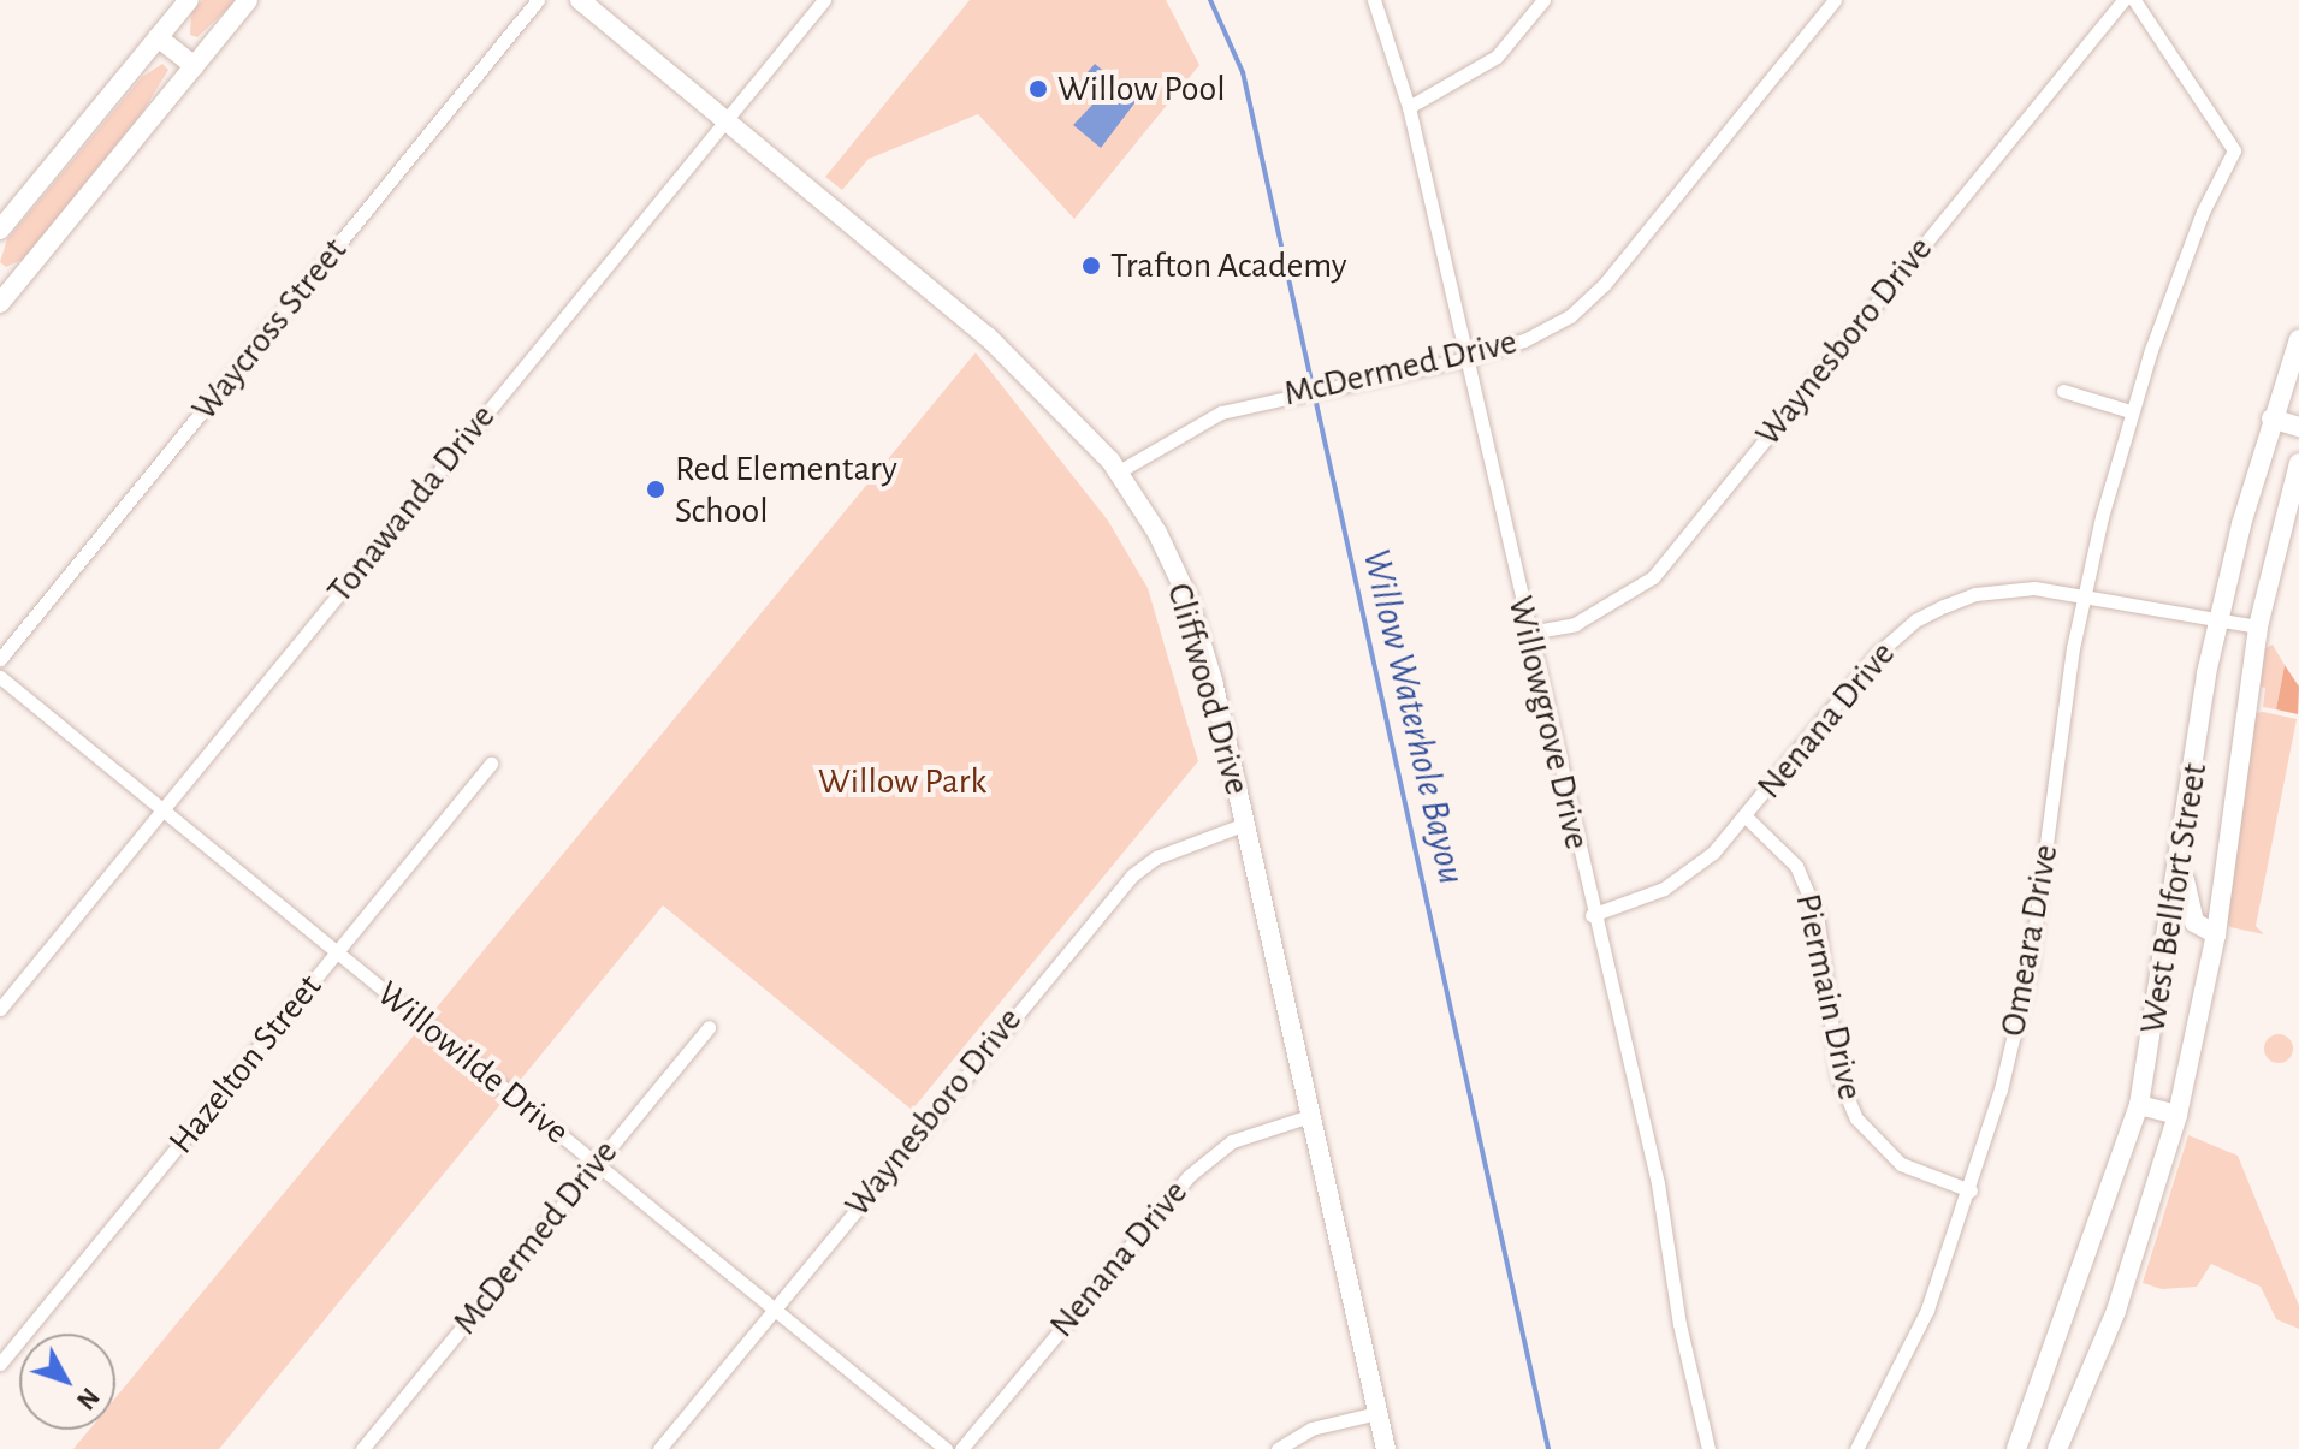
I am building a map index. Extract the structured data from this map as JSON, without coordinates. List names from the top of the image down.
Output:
{
  "streets": {
    "main road": ["Cliffwood Drive", "West Bellfort Street"],
    "street": [
      "Waycross Street",
      "Waynesboro Drive",
      "McDermed Drive",
      "Tonawanda Drive",
      "Nenana Drive",
      "Willowgrove Drive",
      "Omeara Drive",
      "Piermain Drive",
      "Willowilde Drive",
      "Hazelton Street"
    ]
  },
  "crossings": [
    ["Waynesboro Drive", "Cliffwood Drive"],
    ["Waynesboro Drive", "Willowgrove Drive"],
    ["Waynesboro Drive", "Willowilde Drive"],
    ["McDermed Drive", "Cliffwood Drive"],
    ["McDermed Drive", "Willowgrove Drive"],
    ["McDermed Drive", "Willowilde Drive"],
    ["Tonawanda Drive", "Cliffwood Drive"],
    ["Tonawanda Drive", "Willowilde Drive"],
    ["Cliffwood Drive", "Nenana Drive"],
    ["Nenana Drive", "Willowgrove Drive"],
    ["Nenana Drive", "West Bellfort Street"],
    ["Nenana Drive", "Omeara Drive"],
    ["Nenana Drive", "Piermain Drive"],
    ["Omeara Drive", "Piermain Drive"],
    ["Willowilde Drive", "Hazelton Street"]
  ],
  "water": ["Willow Waterhole Bayou"],
  "parks": ["Willow Park"],
  "places": ["Willow Pool", "Trafton Academy", "Red Elementary School"],
  "north": "bottom right"
}
